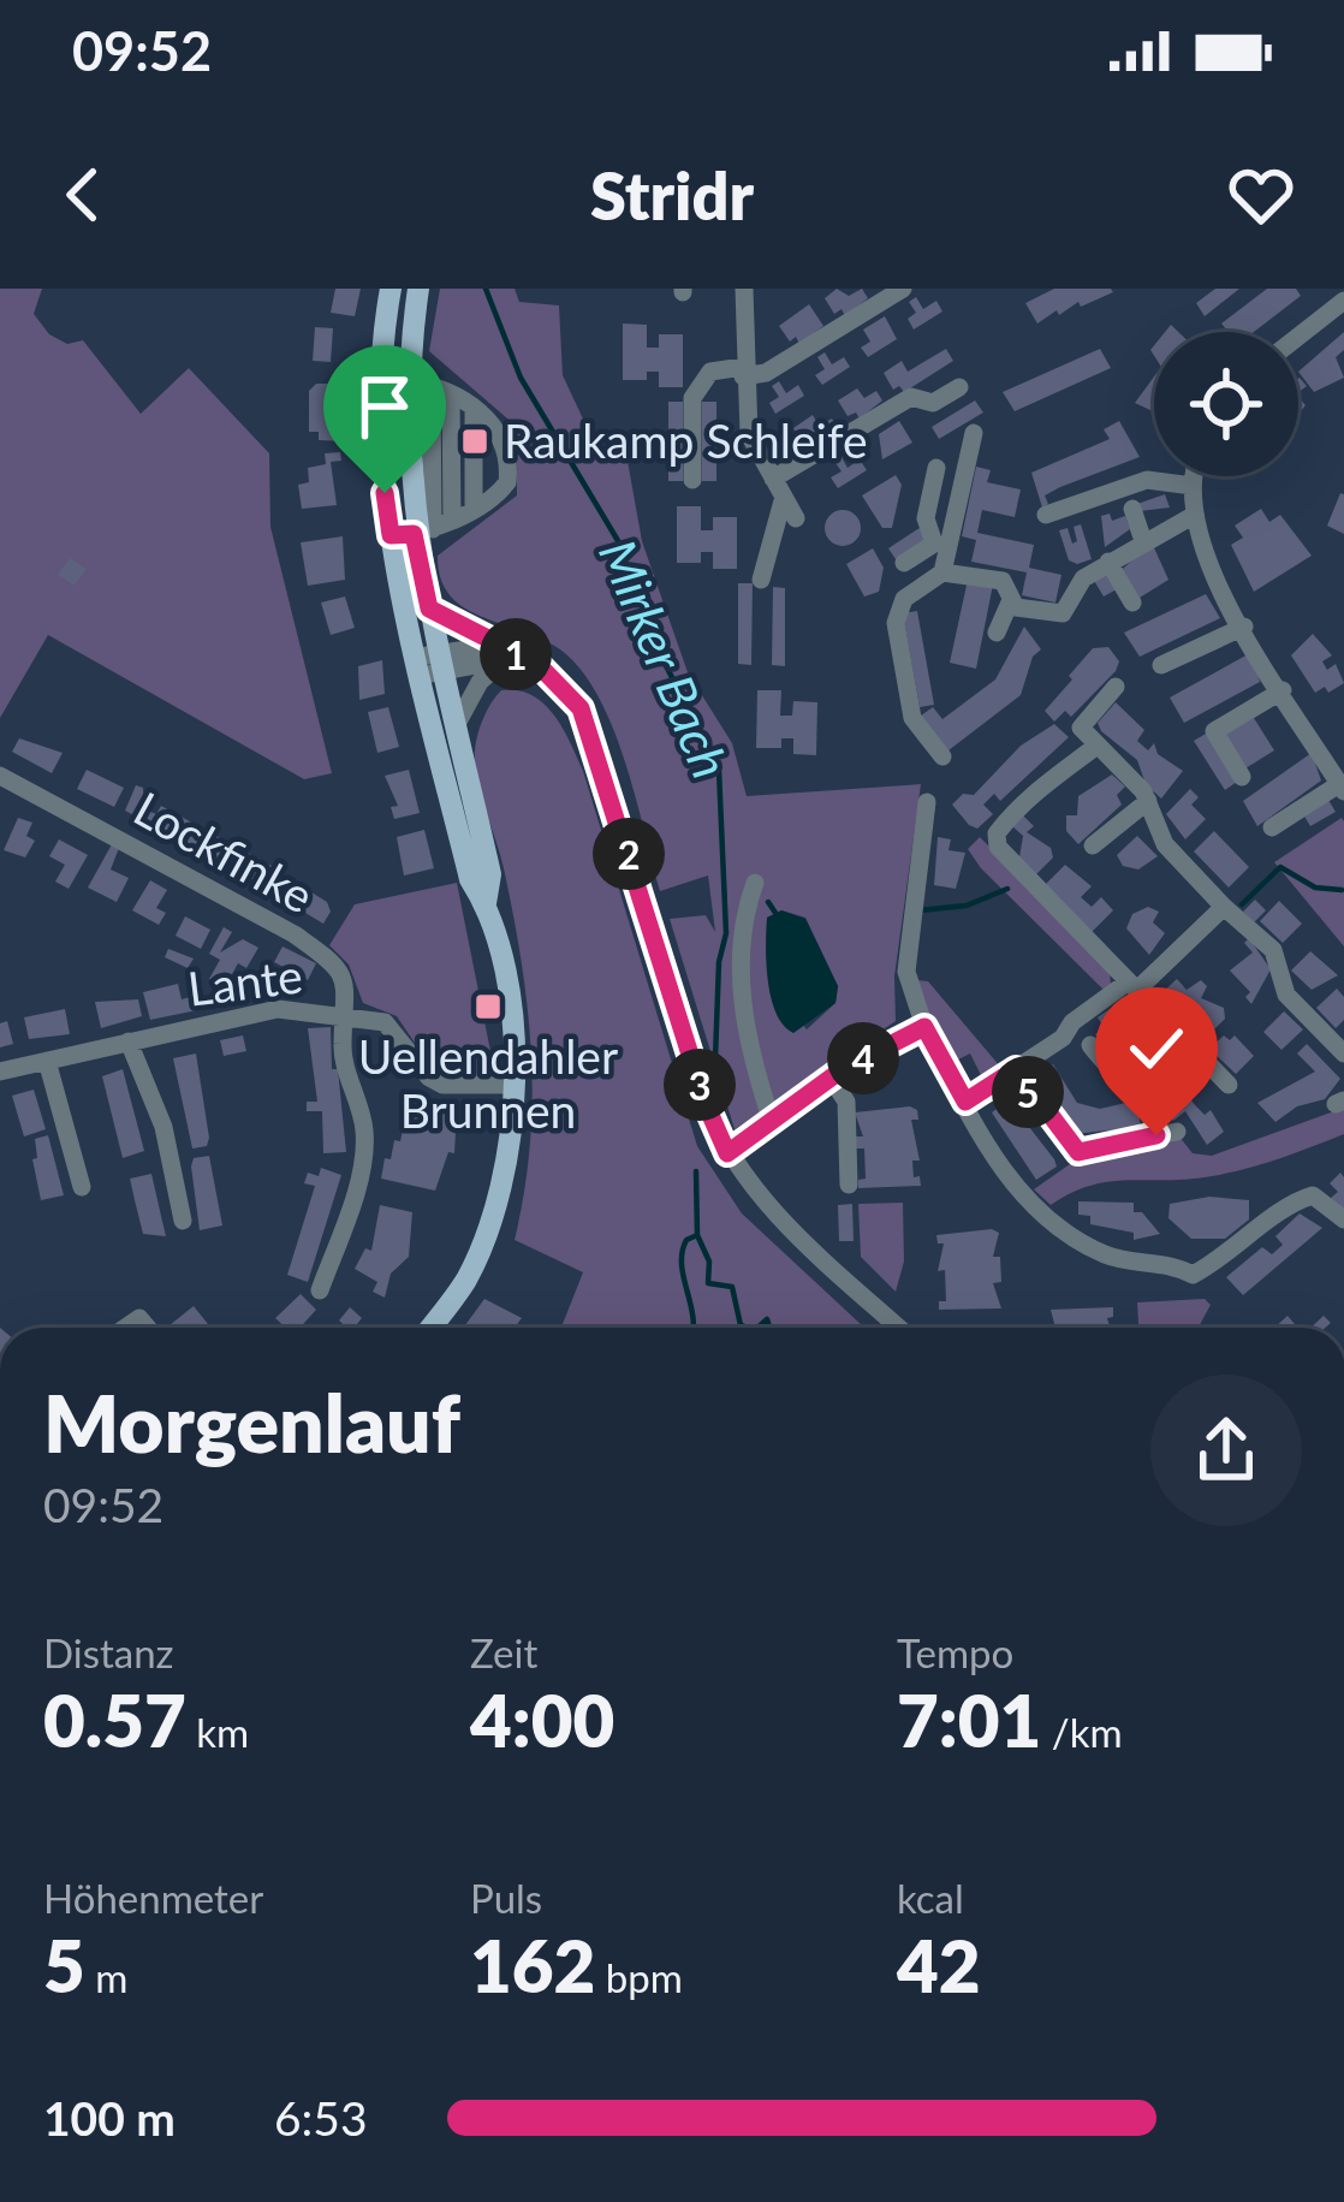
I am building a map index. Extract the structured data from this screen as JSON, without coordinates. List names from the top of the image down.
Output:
{
  "streets": {
    "street": ["Lockfinke", "Lante"]
  },
  "crossings": [
    ["Lockfinke", "Lante"]
  ],
  "water": ["Mirker Bach"],
  "places": {
    "transit": ["Raukamp Schleife", "Uellendahler Brunnen"]
  },
  "page": {
    "status": "09:52",
    "header": "Stridr",
    "pins": [
      "1",
      "2",
      "4",
      "3",
      "5"
    ],
    "heading": ["Morgenlauf", "09:52"],
    "stats": [
      ["Distanz", "0.57 km"],
      ["Zeit", "4:00"],
      ["Tempo", "7:01 /km"],
      ["Höhenmeter", "5 m"],
      ["Puls", "162 bpm"],
      ["kcal", "42"]
    ],
    "list": [
      {
        "name": "100 m",
        "note": "6:53"
      }
    ]
  }
}
